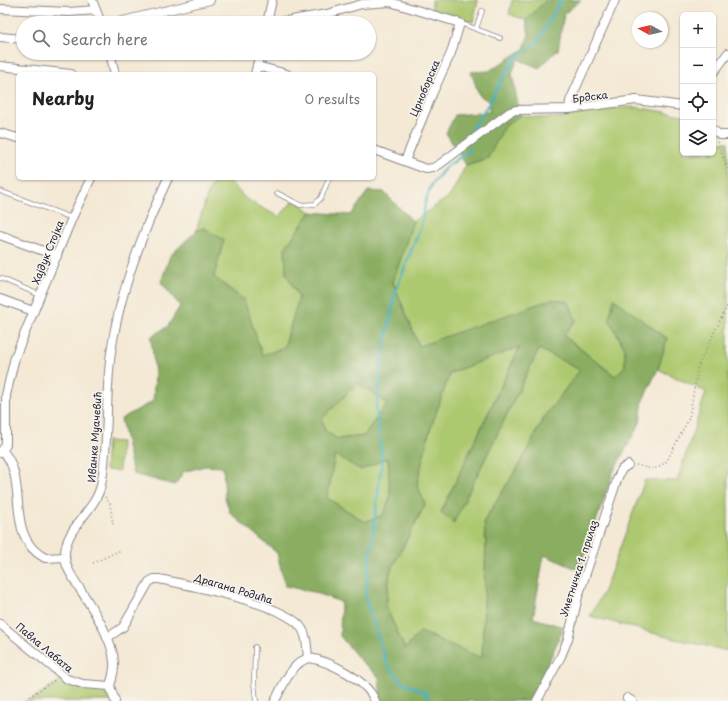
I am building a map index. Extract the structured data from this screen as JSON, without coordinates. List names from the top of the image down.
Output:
{
  "streets": {
    "street": [
      "Црноборска",
      "Брдска",
      "Хајдук Стојка",
      "Иванке Муачевић",
      "Уметничка 1. прилаз",
      "Драгана Родића",
      "Павла Лабата"
    ]
  },
  "crossings": [
    ["Хајдук Стојка", "Иванке Муачевић"]
  ],
  "north": "left",
  "page": {
    "map_buttons": ["+", "−"],
    "search": "Search here",
    "heading": ["Nearby", "0 results"]
  }
}
